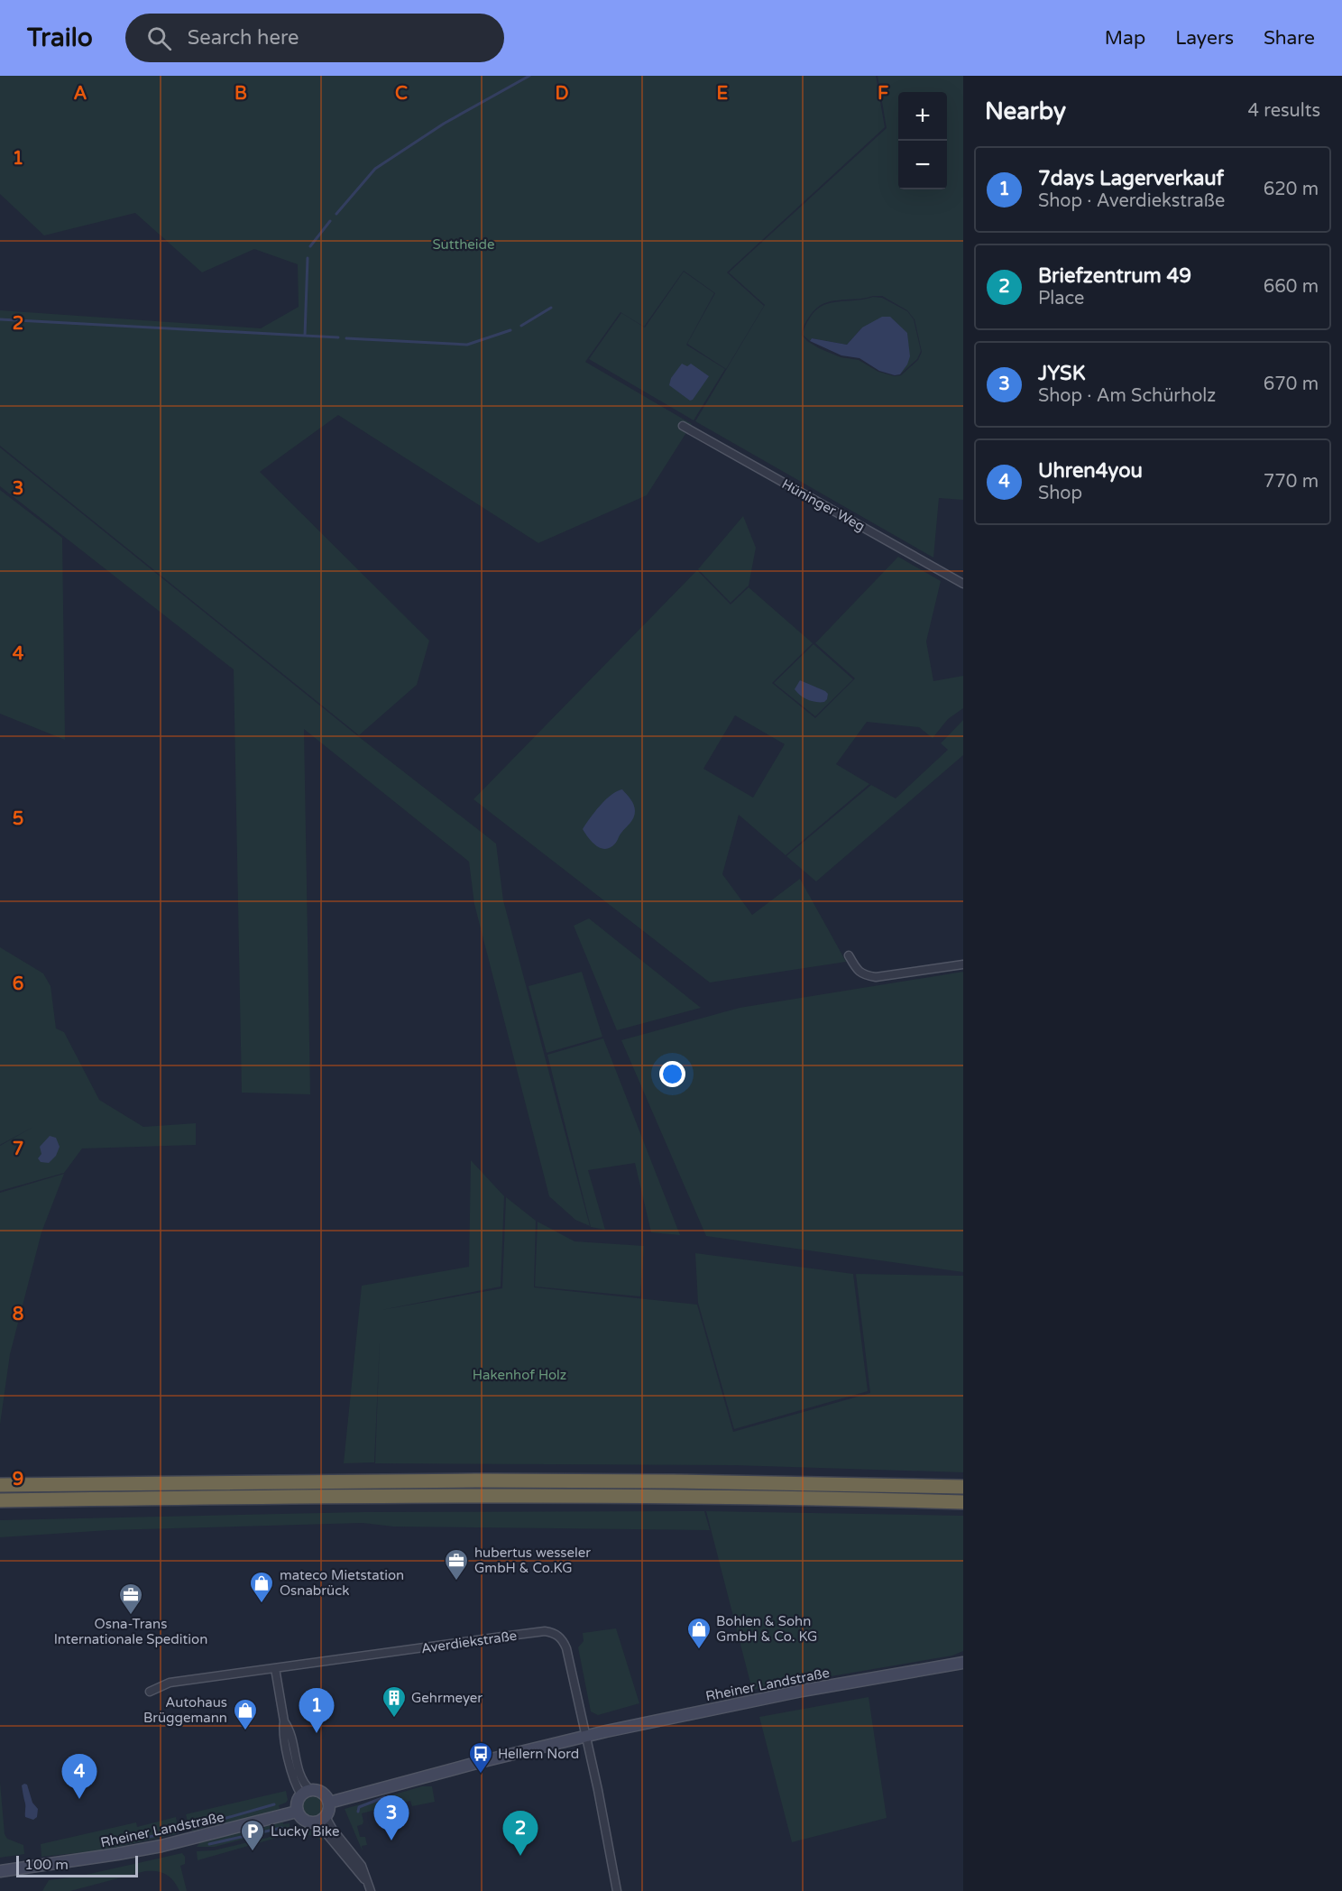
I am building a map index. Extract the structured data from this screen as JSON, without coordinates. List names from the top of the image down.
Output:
{
  "streets": {
    "street": ["Hüninger Weg", "Averdiekstraße", "Rheiner Landstraße"]
  },
  "crossings": [
    ["Averdiekstraße", "Rheiner Landstraße"]
  ],
  "parks": ["Suttheide", "Hakenhof Holz"],
  "places": {
    "office": ["hubertus wesseler GmbH & Co.KG", "Osna-Trans Internationale Spedition"],
    "shop": ["mateco Mietstation Osnabrück", "Bohlen & Sohn GmbH & Co. KG", "Autohaus Brüggemann"],
    "building": ["Gehrmeyer"],
    "bus stop": ["Hellern Nord"],
    "parking": ["Lucky Bike"]
  },
  "scale_bar": "100 m",
  "page": {
    "header": "Trailo",
    "search": "Search here",
    "nav": ["Map", "Layers", "Share"],
    "heading": ["Nearby", "4 results"],
    "map_buttons": ["+", "−"],
    "list": [
      {
        "mark": "1",
        "name": "7days Lagerverkauf",
        "note": "Shop · Averdiekstraße",
        "value": "620 m"
      },
      {
        "mark": "2",
        "name": "Briefzentrum 49",
        "note": "Place",
        "value": "660 m"
      },
      {
        "mark": "3",
        "name": "JYSK",
        "note": "Shop · Am Schürholz",
        "value": "670 m"
      },
      {
        "mark": "4",
        "name": "Uhren4you",
        "note": "Shop",
        "value": "770 m"
      }
    ],
    "pins": [
      "1",
      "4",
      "3",
      "2"
    ],
    "scale": "100 m"
  },
  "grid": {
    "columns": [
      "A",
      "B",
      "C",
      "D",
      "E",
      "F"
    ],
    "rows": [
      "1",
      "2",
      "3",
      "4",
      "5",
      "6",
      "7",
      "8",
      "9"
    ]
  }
}
